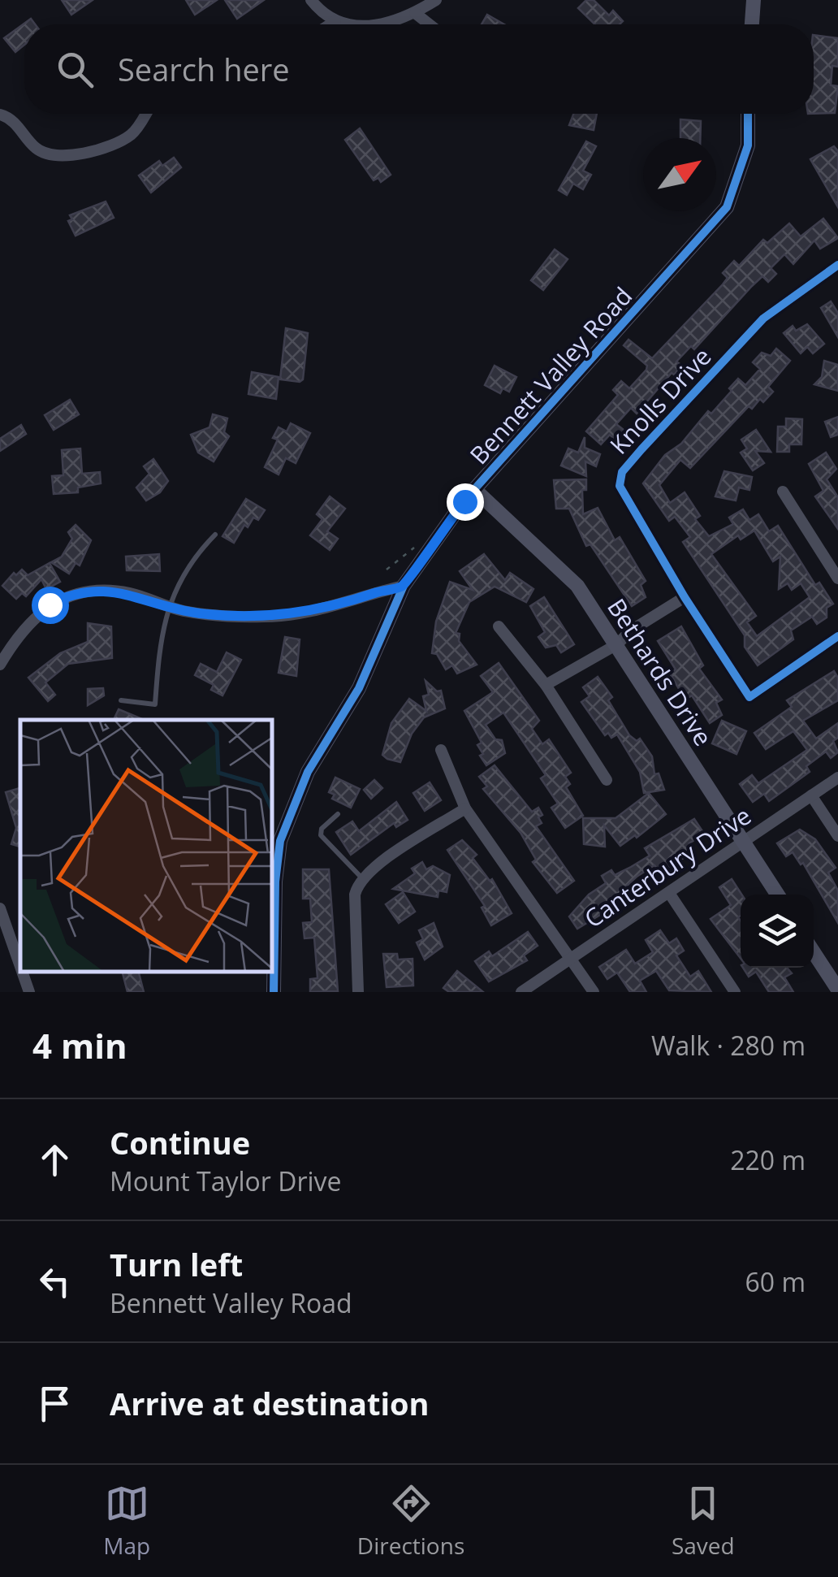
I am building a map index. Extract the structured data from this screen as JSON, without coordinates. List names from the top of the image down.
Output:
{
  "streets": {
    "street": [
      "Bennett Valley Road",
      "Knolls Drive",
      "Bethards Drive",
      "Canterbury Drive"
    ]
  },
  "crossings": [
    ["Bennett Valley Road", "Bethards Drive"],
    ["Bethards Drive", "Canterbury Drive"]
  ],
  "north": "top right",
  "page": {
    "search": "Search here",
    "heading": ["4 min", "Walk · 280 m"],
    "list": [
      ["Continue", "Mount Taylor Drive", "220 m"],
      ["Turn left", "Bennett Valley Road", "60 m"],
      "Arrive at destination"
    ],
    "nav": ["Map", "Directions", "Saved"]
  }
}
